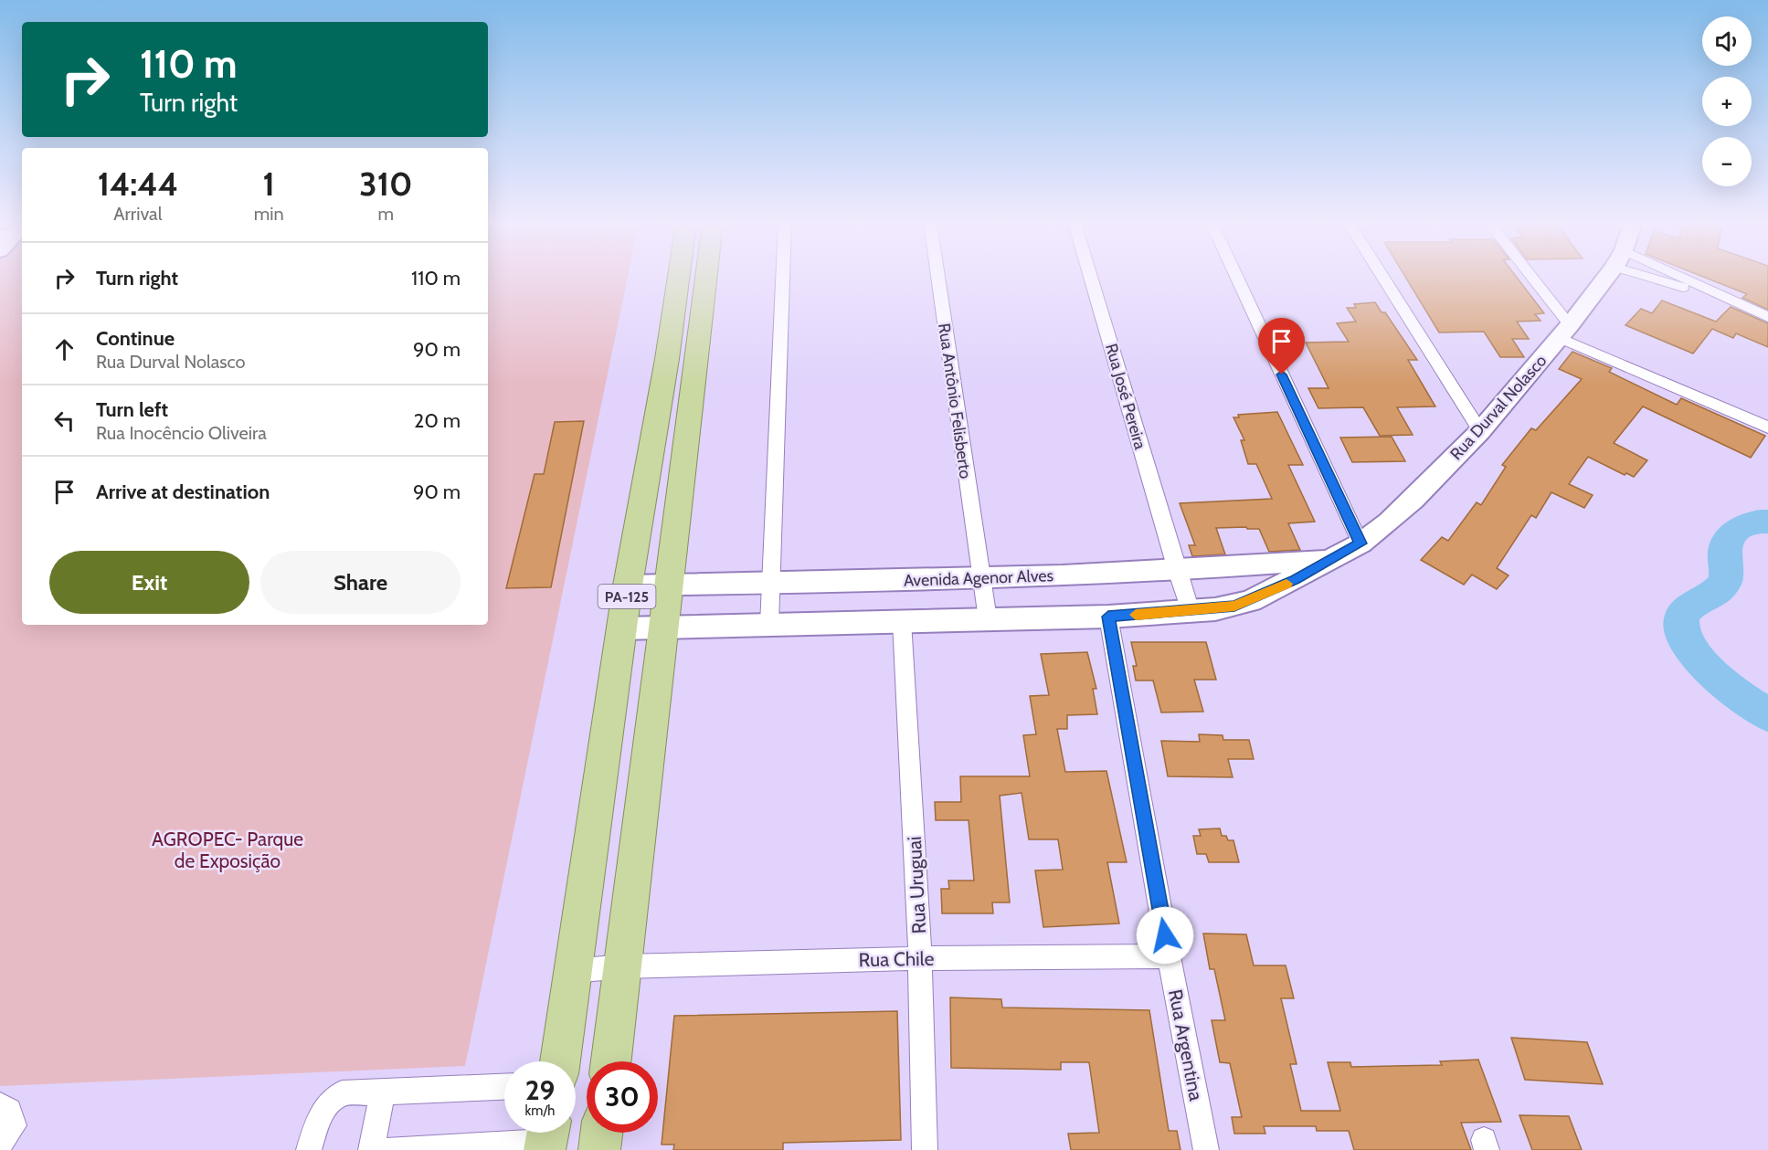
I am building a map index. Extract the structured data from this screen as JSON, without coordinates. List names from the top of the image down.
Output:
{
  "streets": {
    "main road": ["PA-125"],
    "street": [
      "Rua José Pereira",
      "Rua Antônio Felisberto",
      "Rua Durval Nolasco",
      "Avenida Agenor Alves",
      "Rua Uruguai",
      "Rua Chile",
      "Rua Argentina"
    ]
  },
  "crossings": [
    ["Rua José Pereira", "Rua Durval Nolasco"],
    ["Rua José Pereira", "Avenida Agenor Alves"],
    ["Rua Antônio Felisberto", "Rua Durval Nolasco"],
    ["Rua Antônio Felisberto", "Avenida Agenor Alves"],
    ["Rua Durval Nolasco", "Avenida Agenor Alves"],
    ["Rua Durval Nolasco", "PA-125"],
    ["Rua Durval Nolasco", "Rua Uruguai"],
    ["Rua Durval Nolasco", "Rua Argentina"],
    ["Avenida Agenor Alves", "PA-125"],
    ["PA-125", "Rua Chile"],
    ["Rua Uruguai", "Rua Chile"],
    ["Rua Chile", "Rua Argentina"]
  ],
  "parks": ["AGROPEC- Parque de Exposição"],
  "page": {
    "map_buttons": ["+", "−"],
    "turn": ["110 m", "Turn right"],
    "eta": [
      "14:44",
      "Arrival",
      "1",
      "min",
      "310",
      "m"
    ],
    "list": [
      {
        "name": "Turn right",
        "value": "110 m"
      },
      {
        "name": "Continue",
        "note": "Rua Durval Nolasco",
        "value": "90 m"
      },
      {
        "name": "Turn left",
        "note": "Rua Inocêncio Oliveira",
        "value": "20 m"
      },
      {
        "name": "Arrive at destination",
        "value": "90 m"
      }
    ],
    "buttons": ["Exit", "Share"],
    "speed": "29 km/h",
    "limit": "30"
  }
}
